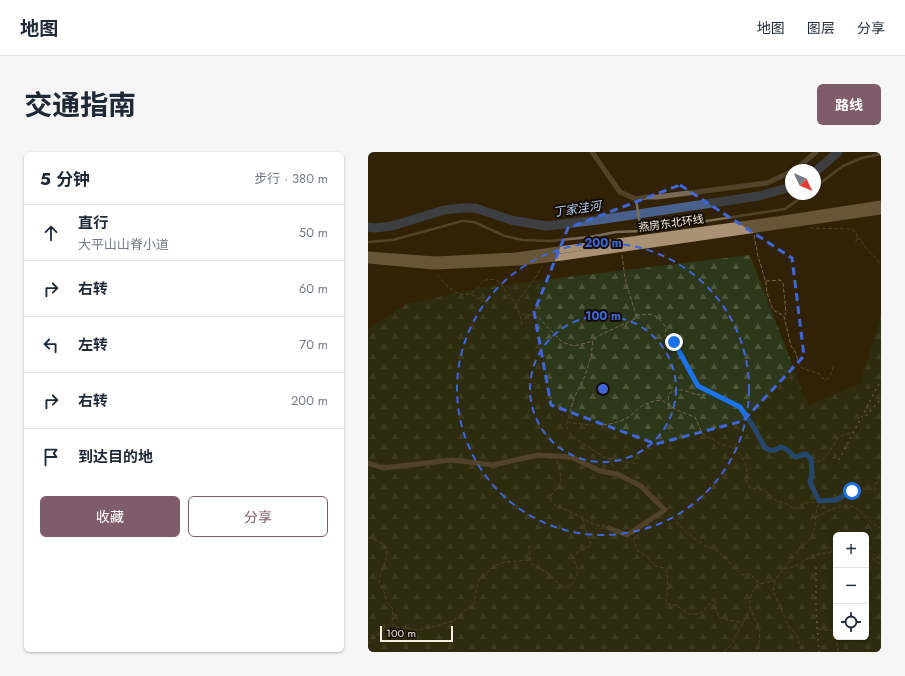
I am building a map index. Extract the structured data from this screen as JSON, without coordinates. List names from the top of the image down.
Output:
{
  "streets": {
    "main road": ["燕房东北环线"]
  },
  "water": ["丁家洼河"],
  "scale_bar": "100 m",
  "north": "bottom right",
  "page": {
    "header": "地图",
    "nav": ["地图", "图层", "分享"],
    "title": "交通指南",
    "buttons": [
      "路线",
      ["收藏", "分享"]
    ],
    "heading": ["5 分钟", "步行 · 380 m"],
    "list": [
      ["直行", "大平山山脊小道", "50 m"],
      ["右转", "60 m"],
      ["左转", "70 m"],
      ["右转", "200 m"],
      "到达目的地"
    ],
    "map_buttons": ["+", "−"],
    "scale": "100 m"
  },
  "rings": ["200 m", "100 m"]
}
